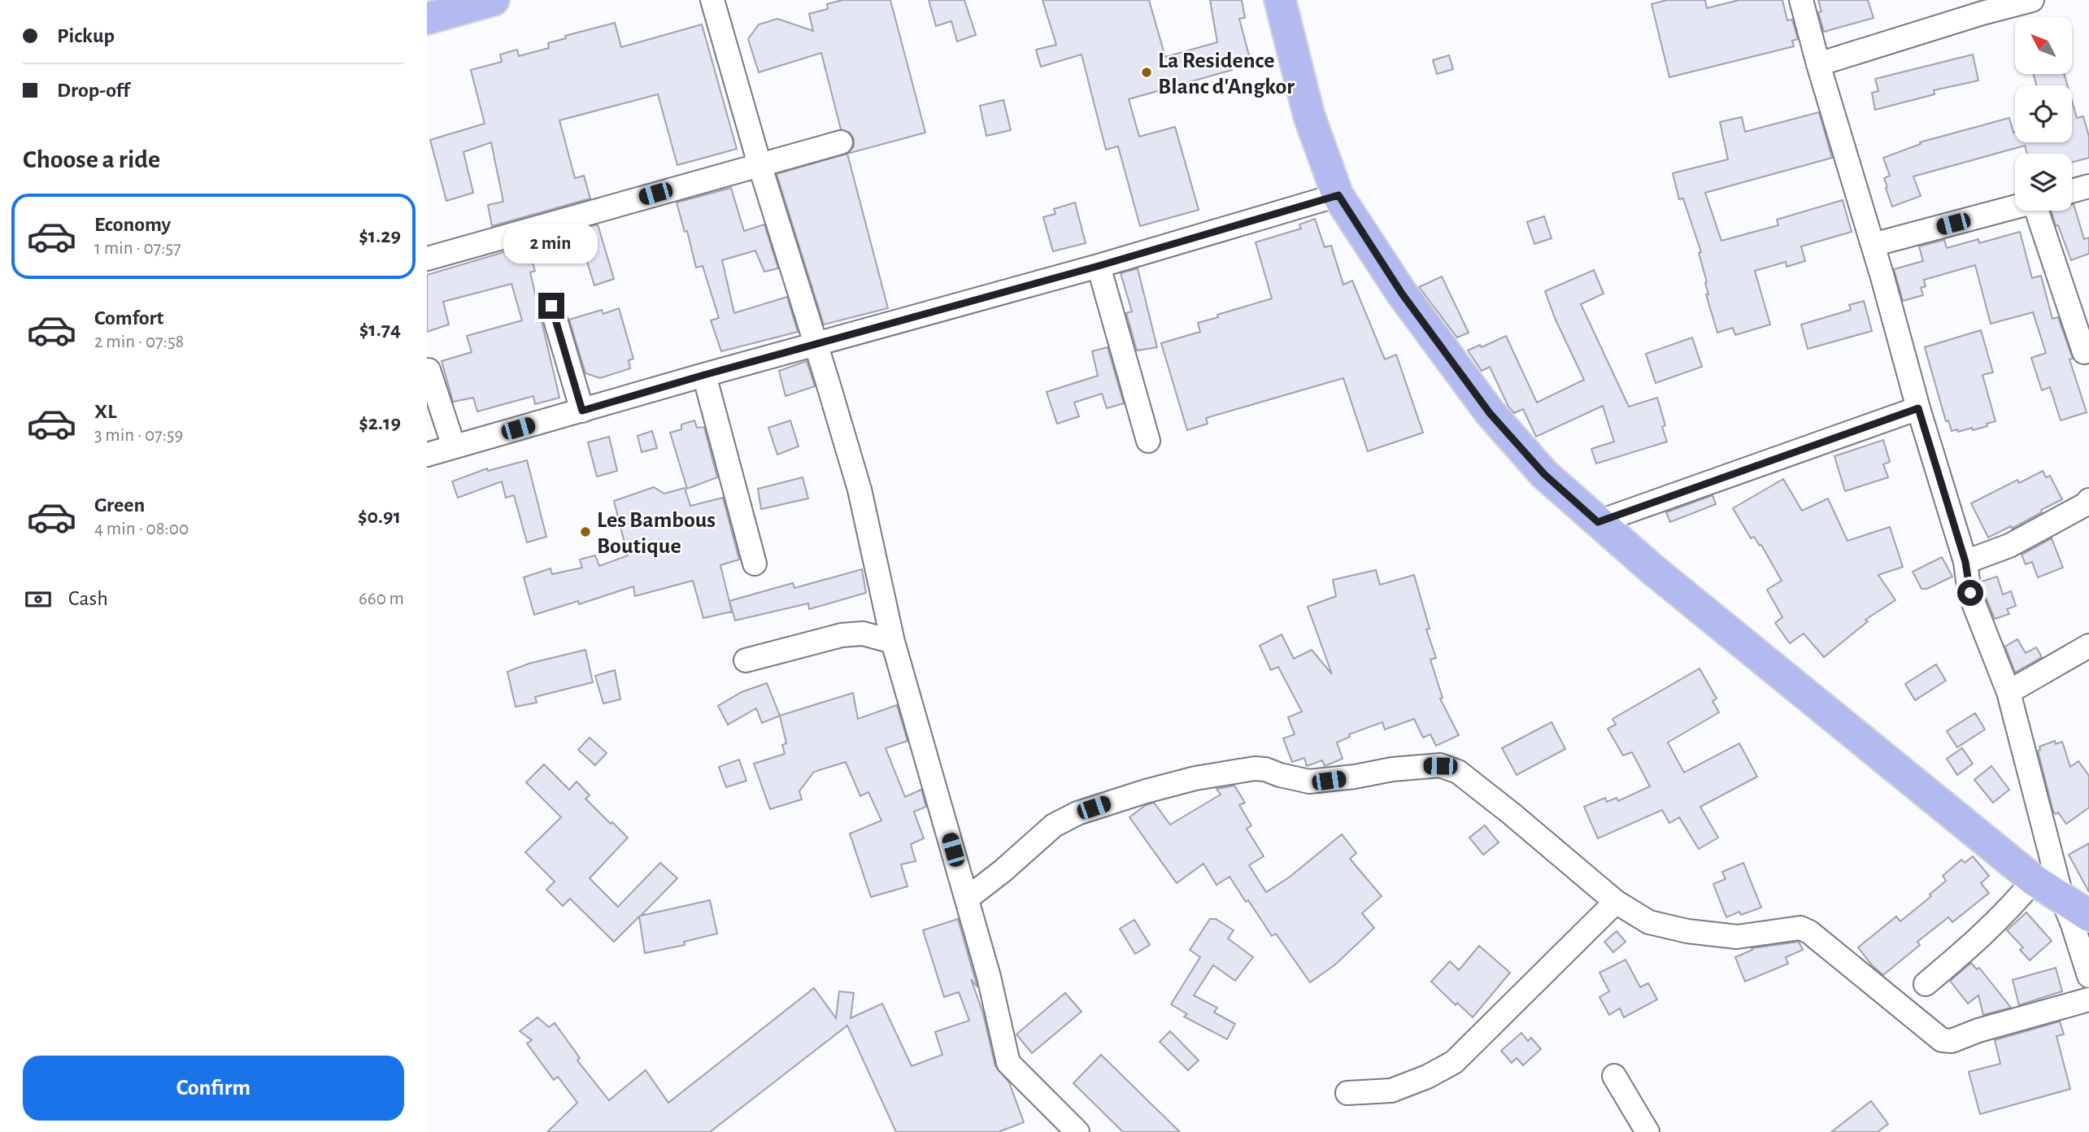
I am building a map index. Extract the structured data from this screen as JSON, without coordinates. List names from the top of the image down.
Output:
{
  "places": ["La Residence Blanc d'Angkor", "Les Bambous Boutique"],
  "north": "top left",
  "page": {
    "banner": ["Pickup", "Drop-off"],
    "heading": "Choose a ride",
    "list": [
      {
        "name": "Economy",
        "note": "1 min · 07:57",
        "value": "$1.29"
      },
      {
        "name": "Comfort",
        "note": "2 min · 07:58",
        "value": "$1.74"
      },
      {
        "name": "XL",
        "note": "3 min · 07:59",
        "value": "$2.19"
      },
      {
        "name": "Green",
        "note": "4 min · 08:00",
        "value": "$0.91"
      }
    ],
    "bubble": "2 min",
    "pay": ["Cash", "660 m"],
    "buttons": "Confirm"
  }
}
